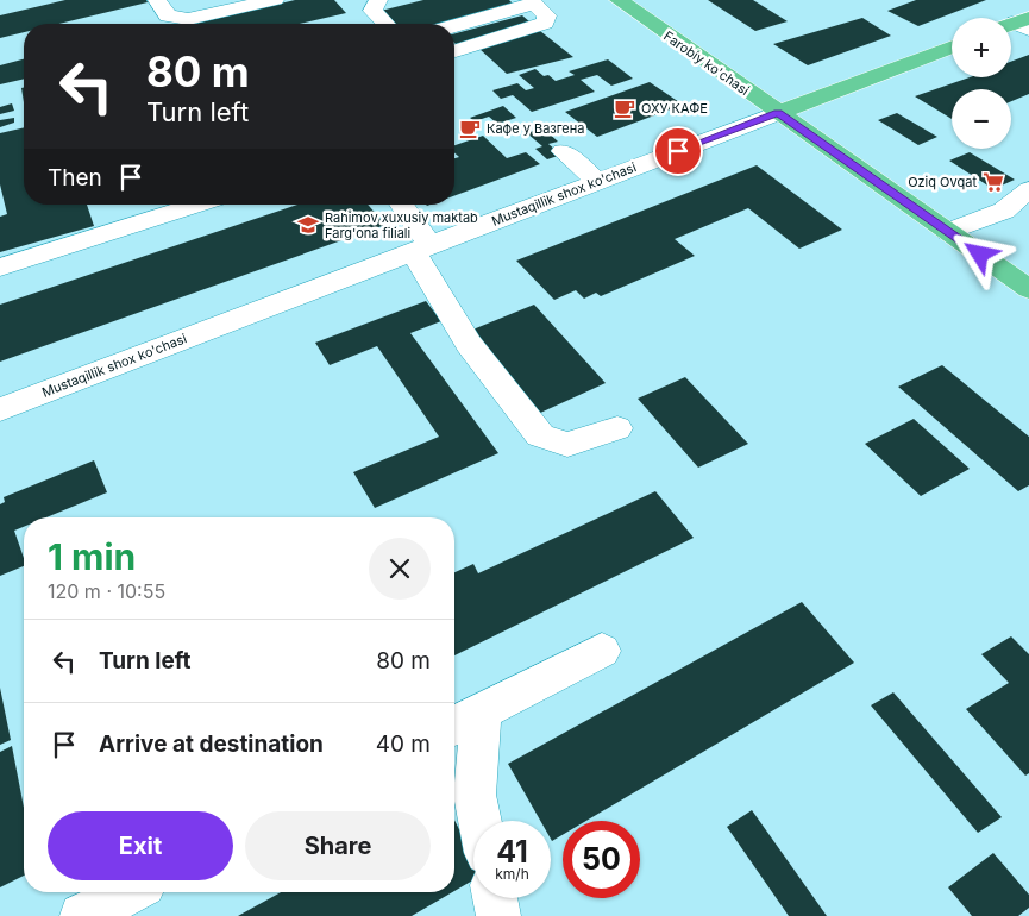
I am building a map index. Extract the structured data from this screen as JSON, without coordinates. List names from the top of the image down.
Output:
{
  "streets": {
    "main road": ["Farobiy ko'chasi", "Mustaqillik shox ko'chasi"]
  },
  "crossings": [
    ["Farobiy ko'chasi", "Mustaqillik shox ko'chasi"]
  ],
  "places": {
    "cafe": ["ОХУ КАФЕ", "Кафе у Вазгена"],
    "supermarket": ["Oziq Ovqat"],
    "school or university": ["Rahimov xuxusiy maktab Farg'ona filiali"]
  },
  "page": {
    "map_buttons": ["+", "−"],
    "turn": ["80 m", "Turn left"],
    "then": "Then",
    "heading": ["1 min", "120 m · 10:55"],
    "list": [
      {
        "name": "Turn left",
        "value": "80 m"
      },
      {
        "name": "Arrive at destination",
        "value": "40 m"
      }
    ],
    "buttons": ["Exit", "Share"],
    "speed": "41 km/h",
    "limit": "50"
  }
}
